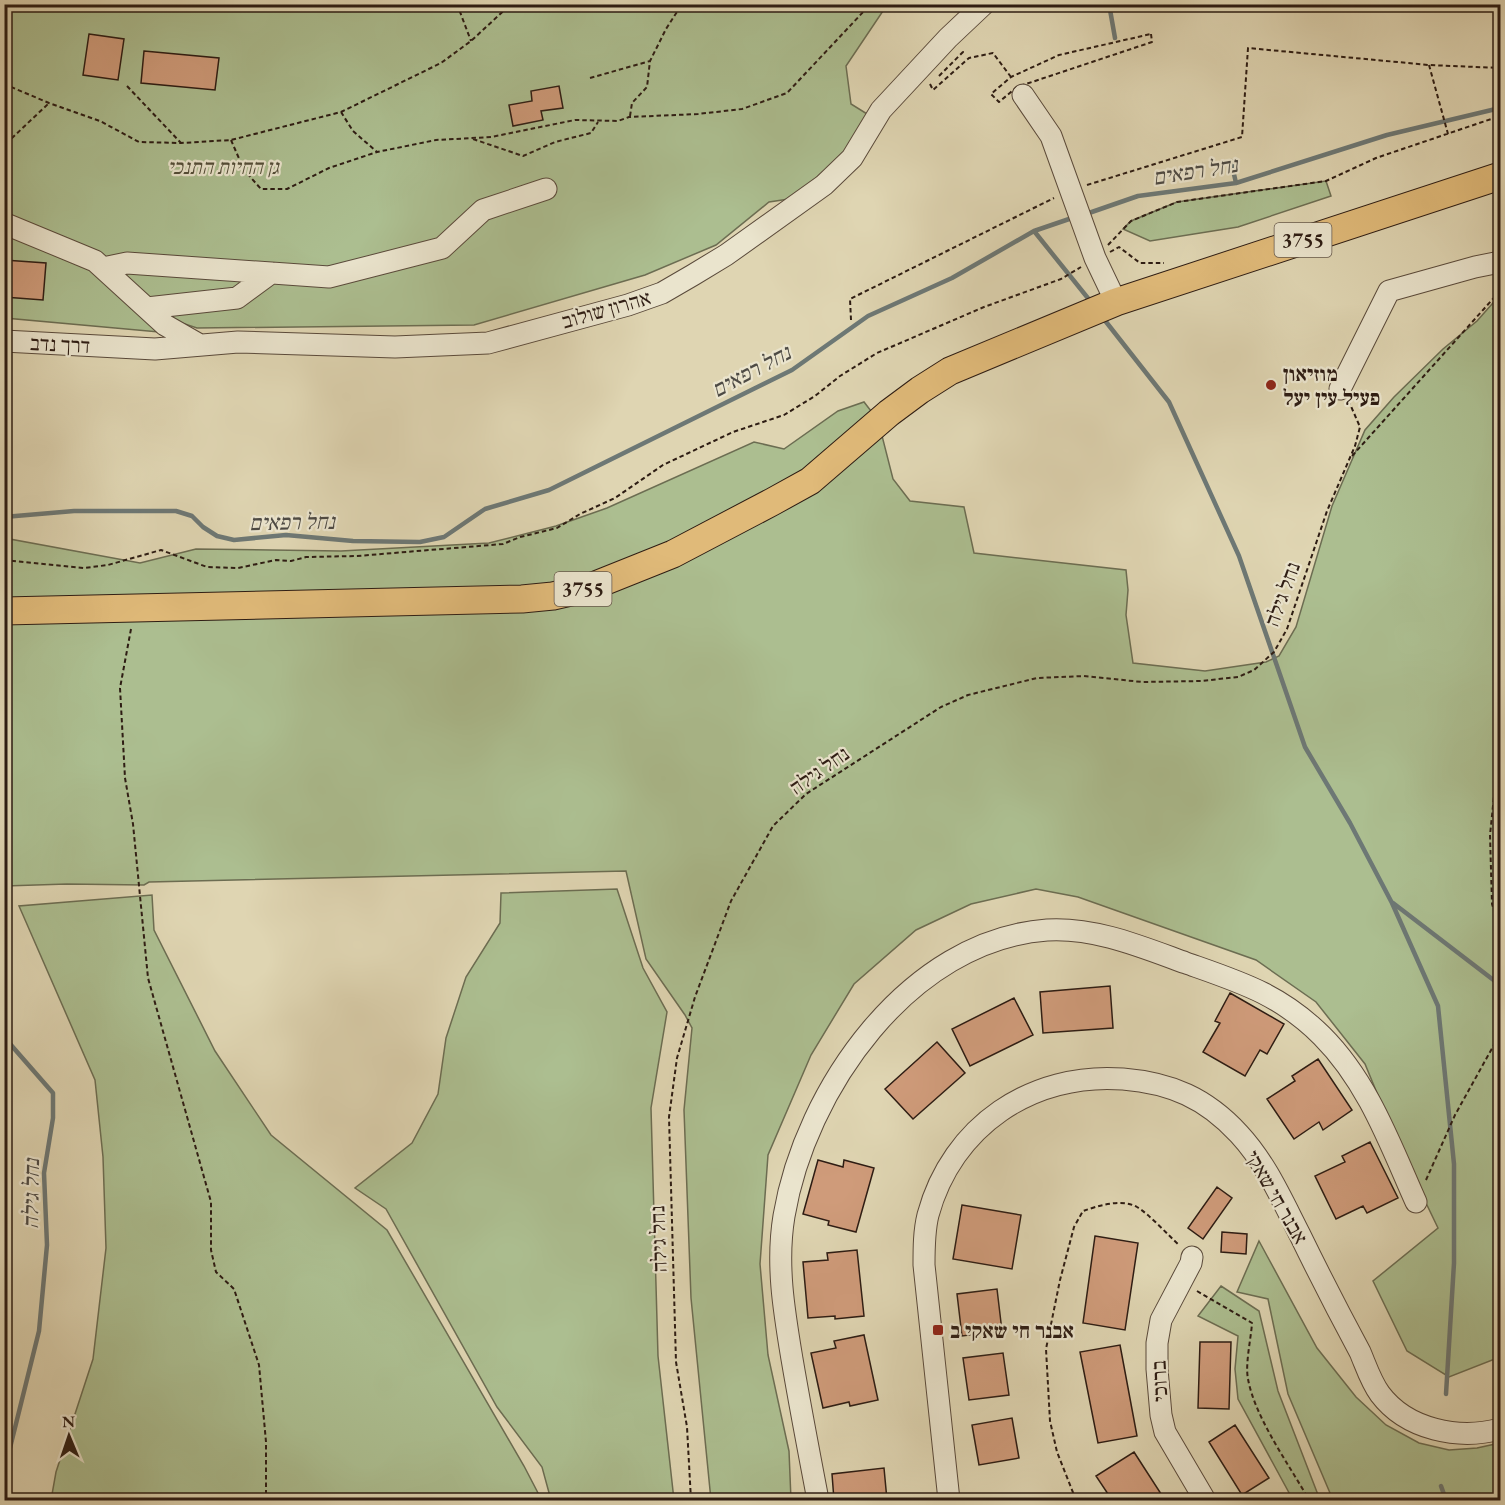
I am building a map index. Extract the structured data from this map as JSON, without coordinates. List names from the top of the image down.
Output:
{
  "streets": {
    "main road": ["3755"],
    "street": [
      "אהרון שולוב",
      "דרך נדב",
      "אבנר חי שאקי",
      "ברוכי"
    ],
    "path": ["נחל גילה"]
  },
  "crossings": [
    ["אהרון שולוב", "דרך נדב"]
  ],
  "water": ["נחל רפאים", "נחל גילה"],
  "parks": ["גן החיות התנכי"],
  "places": {
    "other": ["מוזיאון פעיל עין יעל"],
    "transit": ["אבנר חי שאקי ב"]
  },
  "north": "top"
}
